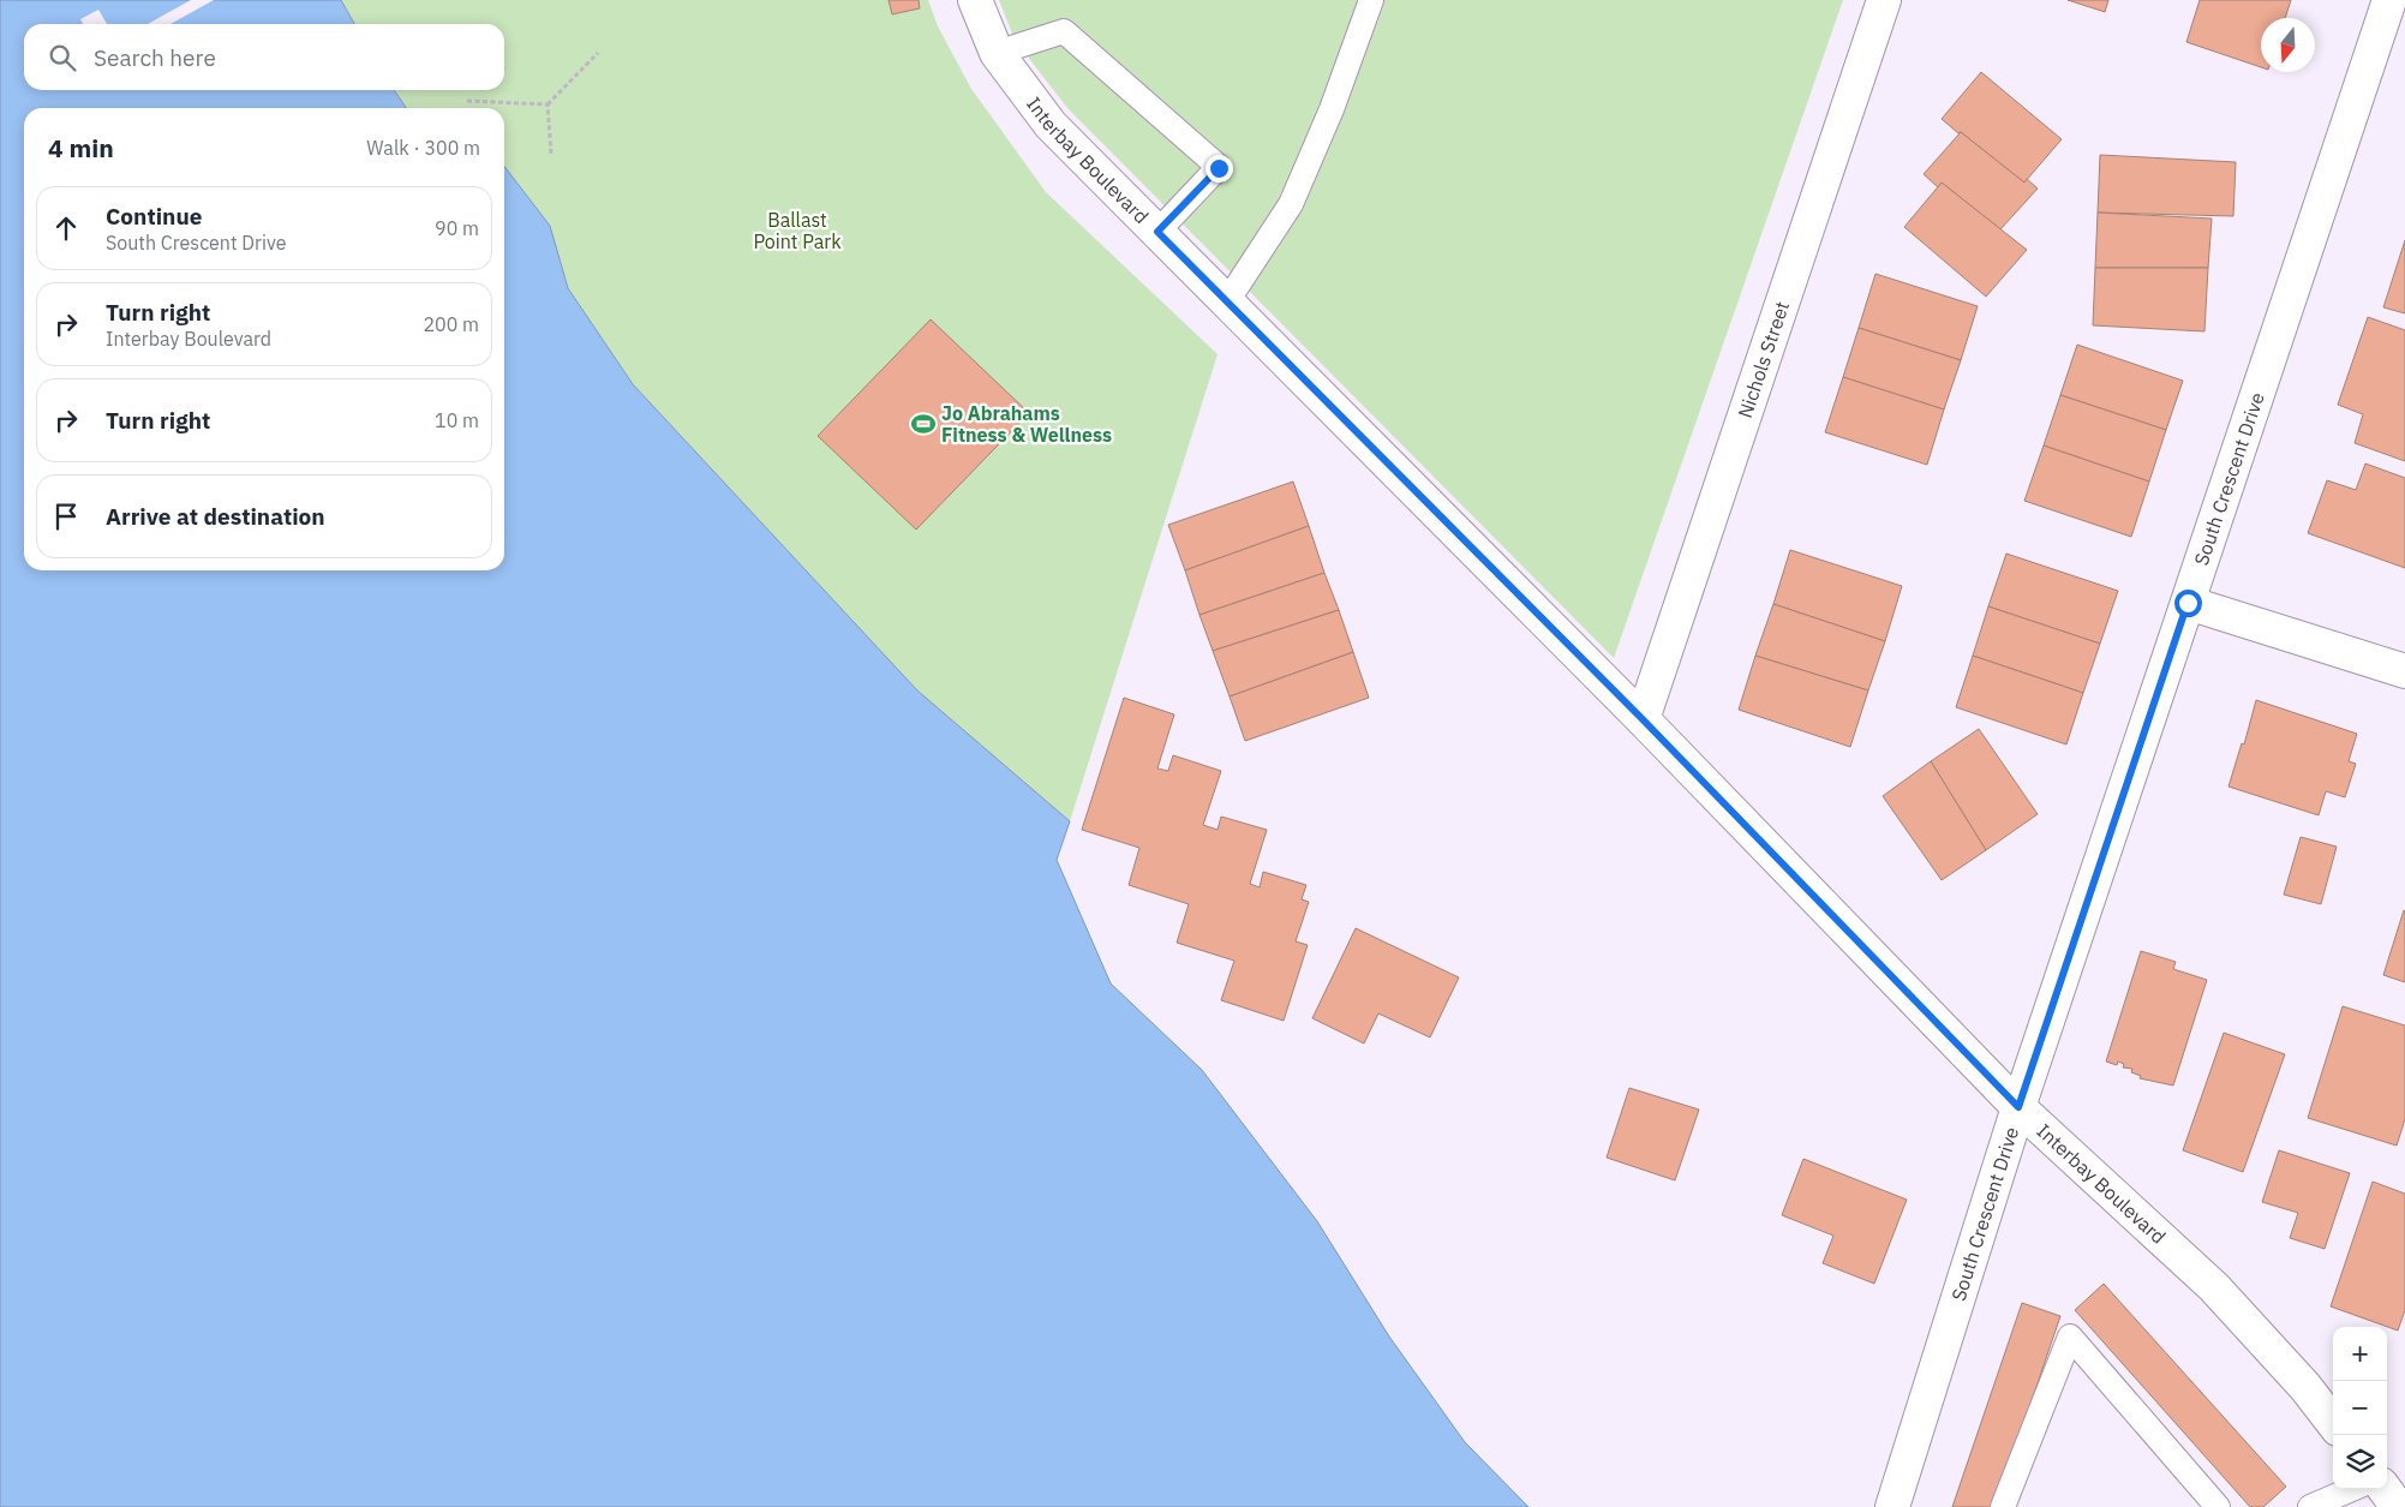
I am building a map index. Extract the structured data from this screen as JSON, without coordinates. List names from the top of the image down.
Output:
{
  "streets": {
    "street": ["Interbay Boulevard", "Nichols Street", "South Crescent Drive"]
  },
  "crossings": [
    ["Interbay Boulevard", "Nichols Street"],
    ["Interbay Boulevard", "South Crescent Drive"]
  ],
  "parks": ["Ballast Point Park"],
  "places": {
    "sports": ["Jo Abrahams Fitness & Wellness"]
  },
  "north": "bottom",
  "page": {
    "search": "Search here",
    "heading": ["4 min", "Walk · 300 m"],
    "list": [
      ["Continue", "South Crescent Drive", "90 m"],
      ["Turn right", "Interbay Boulevard", "200 m"],
      ["Turn right", "10 m"],
      "Arrive at destination"
    ],
    "map_buttons": ["+", "−"]
  }
}
